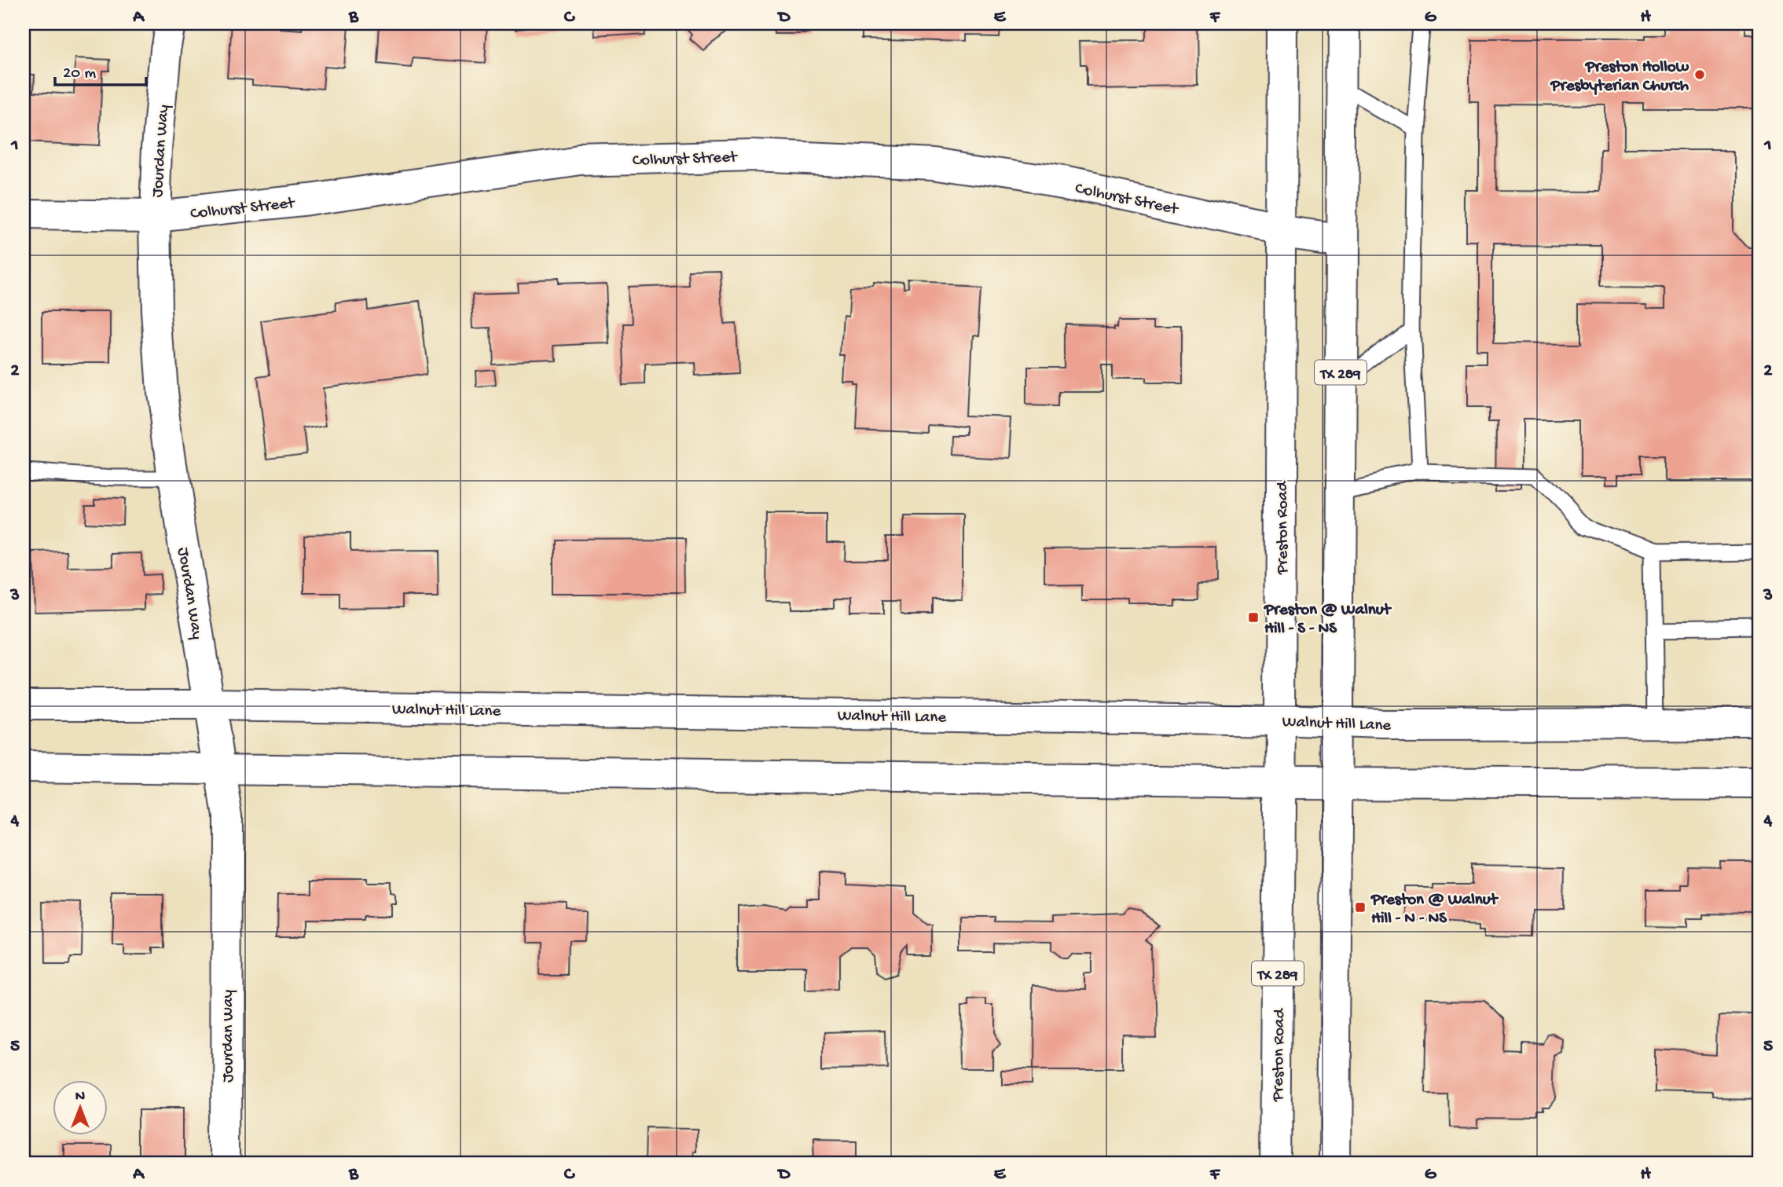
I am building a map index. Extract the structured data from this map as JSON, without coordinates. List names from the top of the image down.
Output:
{
  "streets": {
    "main road": [
      "Jourdan Way",
      "Colhurst Street",
      "TX 289",
      "Preston Road",
      "Walnut Hill Lane"
    ]
  },
  "crossings": [
    ["Jourdan Way", "Colhurst Street"],
    ["Jourdan Way", "Walnut Hill Lane"],
    ["Colhurst Street", "TX 289"],
    ["Colhurst Street", "Preston Road"],
    ["TX 289", "Walnut Hill Lane"],
    ["Preston Road", "Walnut Hill Lane"]
  ],
  "places": {
    "other": ["Preston Hollow Presbyterian Church"],
    "transit": ["Preston @ Walnut Hill - S - NS", "Preston @ Walnut Hill - N - NS"]
  },
  "scale_bar": "20 m",
  "north": "top",
  "grid": {
    "columns": [
      "A",
      "B",
      "C",
      "D",
      "E",
      "F",
      "G",
      "H"
    ],
    "rows": [
      "1",
      "2",
      "3",
      "4",
      "5"
    ]
  }
}
